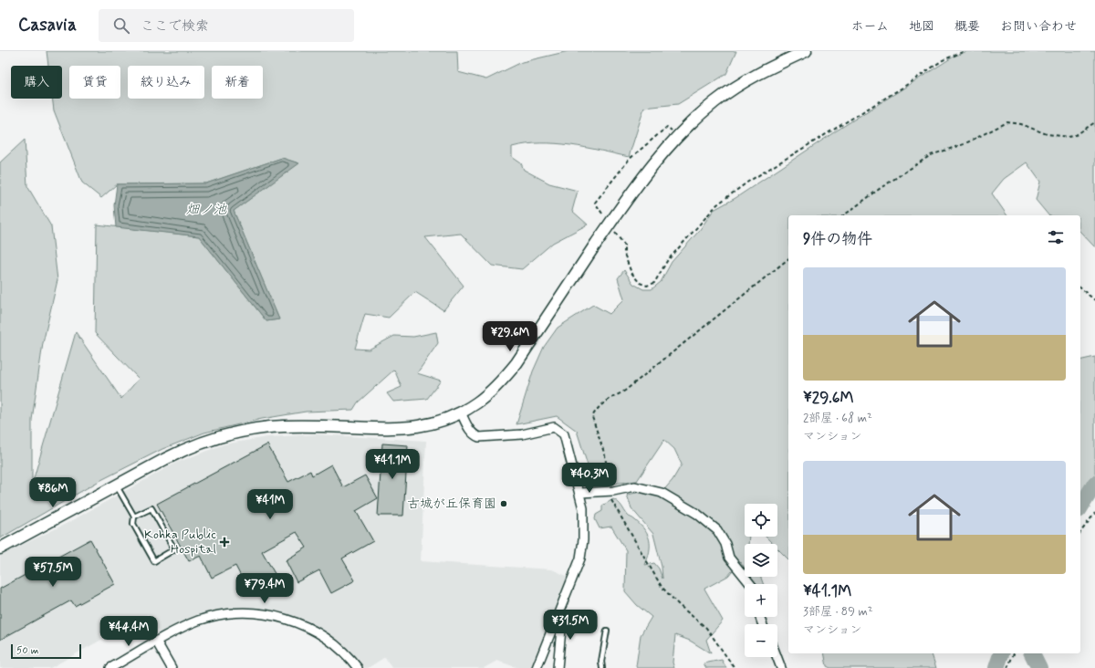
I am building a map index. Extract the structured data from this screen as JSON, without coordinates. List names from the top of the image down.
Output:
{
  "water": ["畑ノ池"],
  "places": {
    "other": ["古城が丘保育園"],
    "health": ["Kohka Public Hospital"]
  },
  "scale_bar": "50 m",
  "page": {
    "header": "Casavia",
    "search": "ここで検索",
    "nav": [
      "ホーム",
      "地図",
      "概要",
      "お問い合わせ"
    ],
    "chip": [
      "購入",
      "賃貸",
      "絞り込み",
      "新着"
    ],
    "heading": "9件の物件",
    "list": [
      {
        "name": "¥29.6M",
        "note": "2部屋 · 68 m² · マンション"
      },
      {
        "name": "¥41.1M",
        "note": "3部屋 · 89 m² · マンション"
      }
    ],
    "price": [
      "¥29.6M",
      "¥41.1M",
      "¥40.3M",
      "¥86M",
      "¥41M",
      "¥57.5M",
      "¥79.4M",
      "¥31.5M",
      "¥44.4M"
    ],
    "map_buttons": ["+", "−"],
    "scale": "50 m"
  }
}
